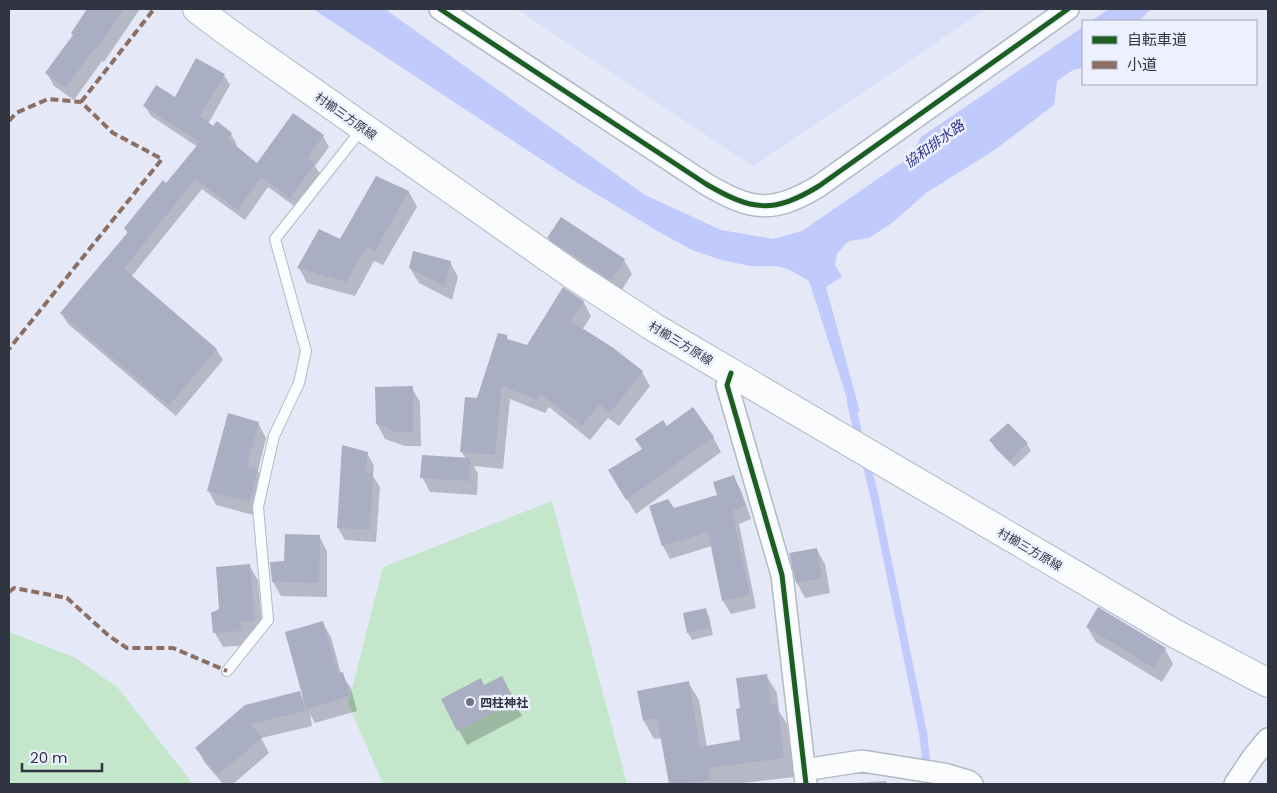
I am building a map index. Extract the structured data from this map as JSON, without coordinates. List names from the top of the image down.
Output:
{
  "streets": {
    "main road": ["村櫛三方原線"]
  },
  "water": ["協和排水路"],
  "places": ["四柱神社"],
  "legend": ["自転車道", "小道"],
  "scale_bar": "20 m"
}
